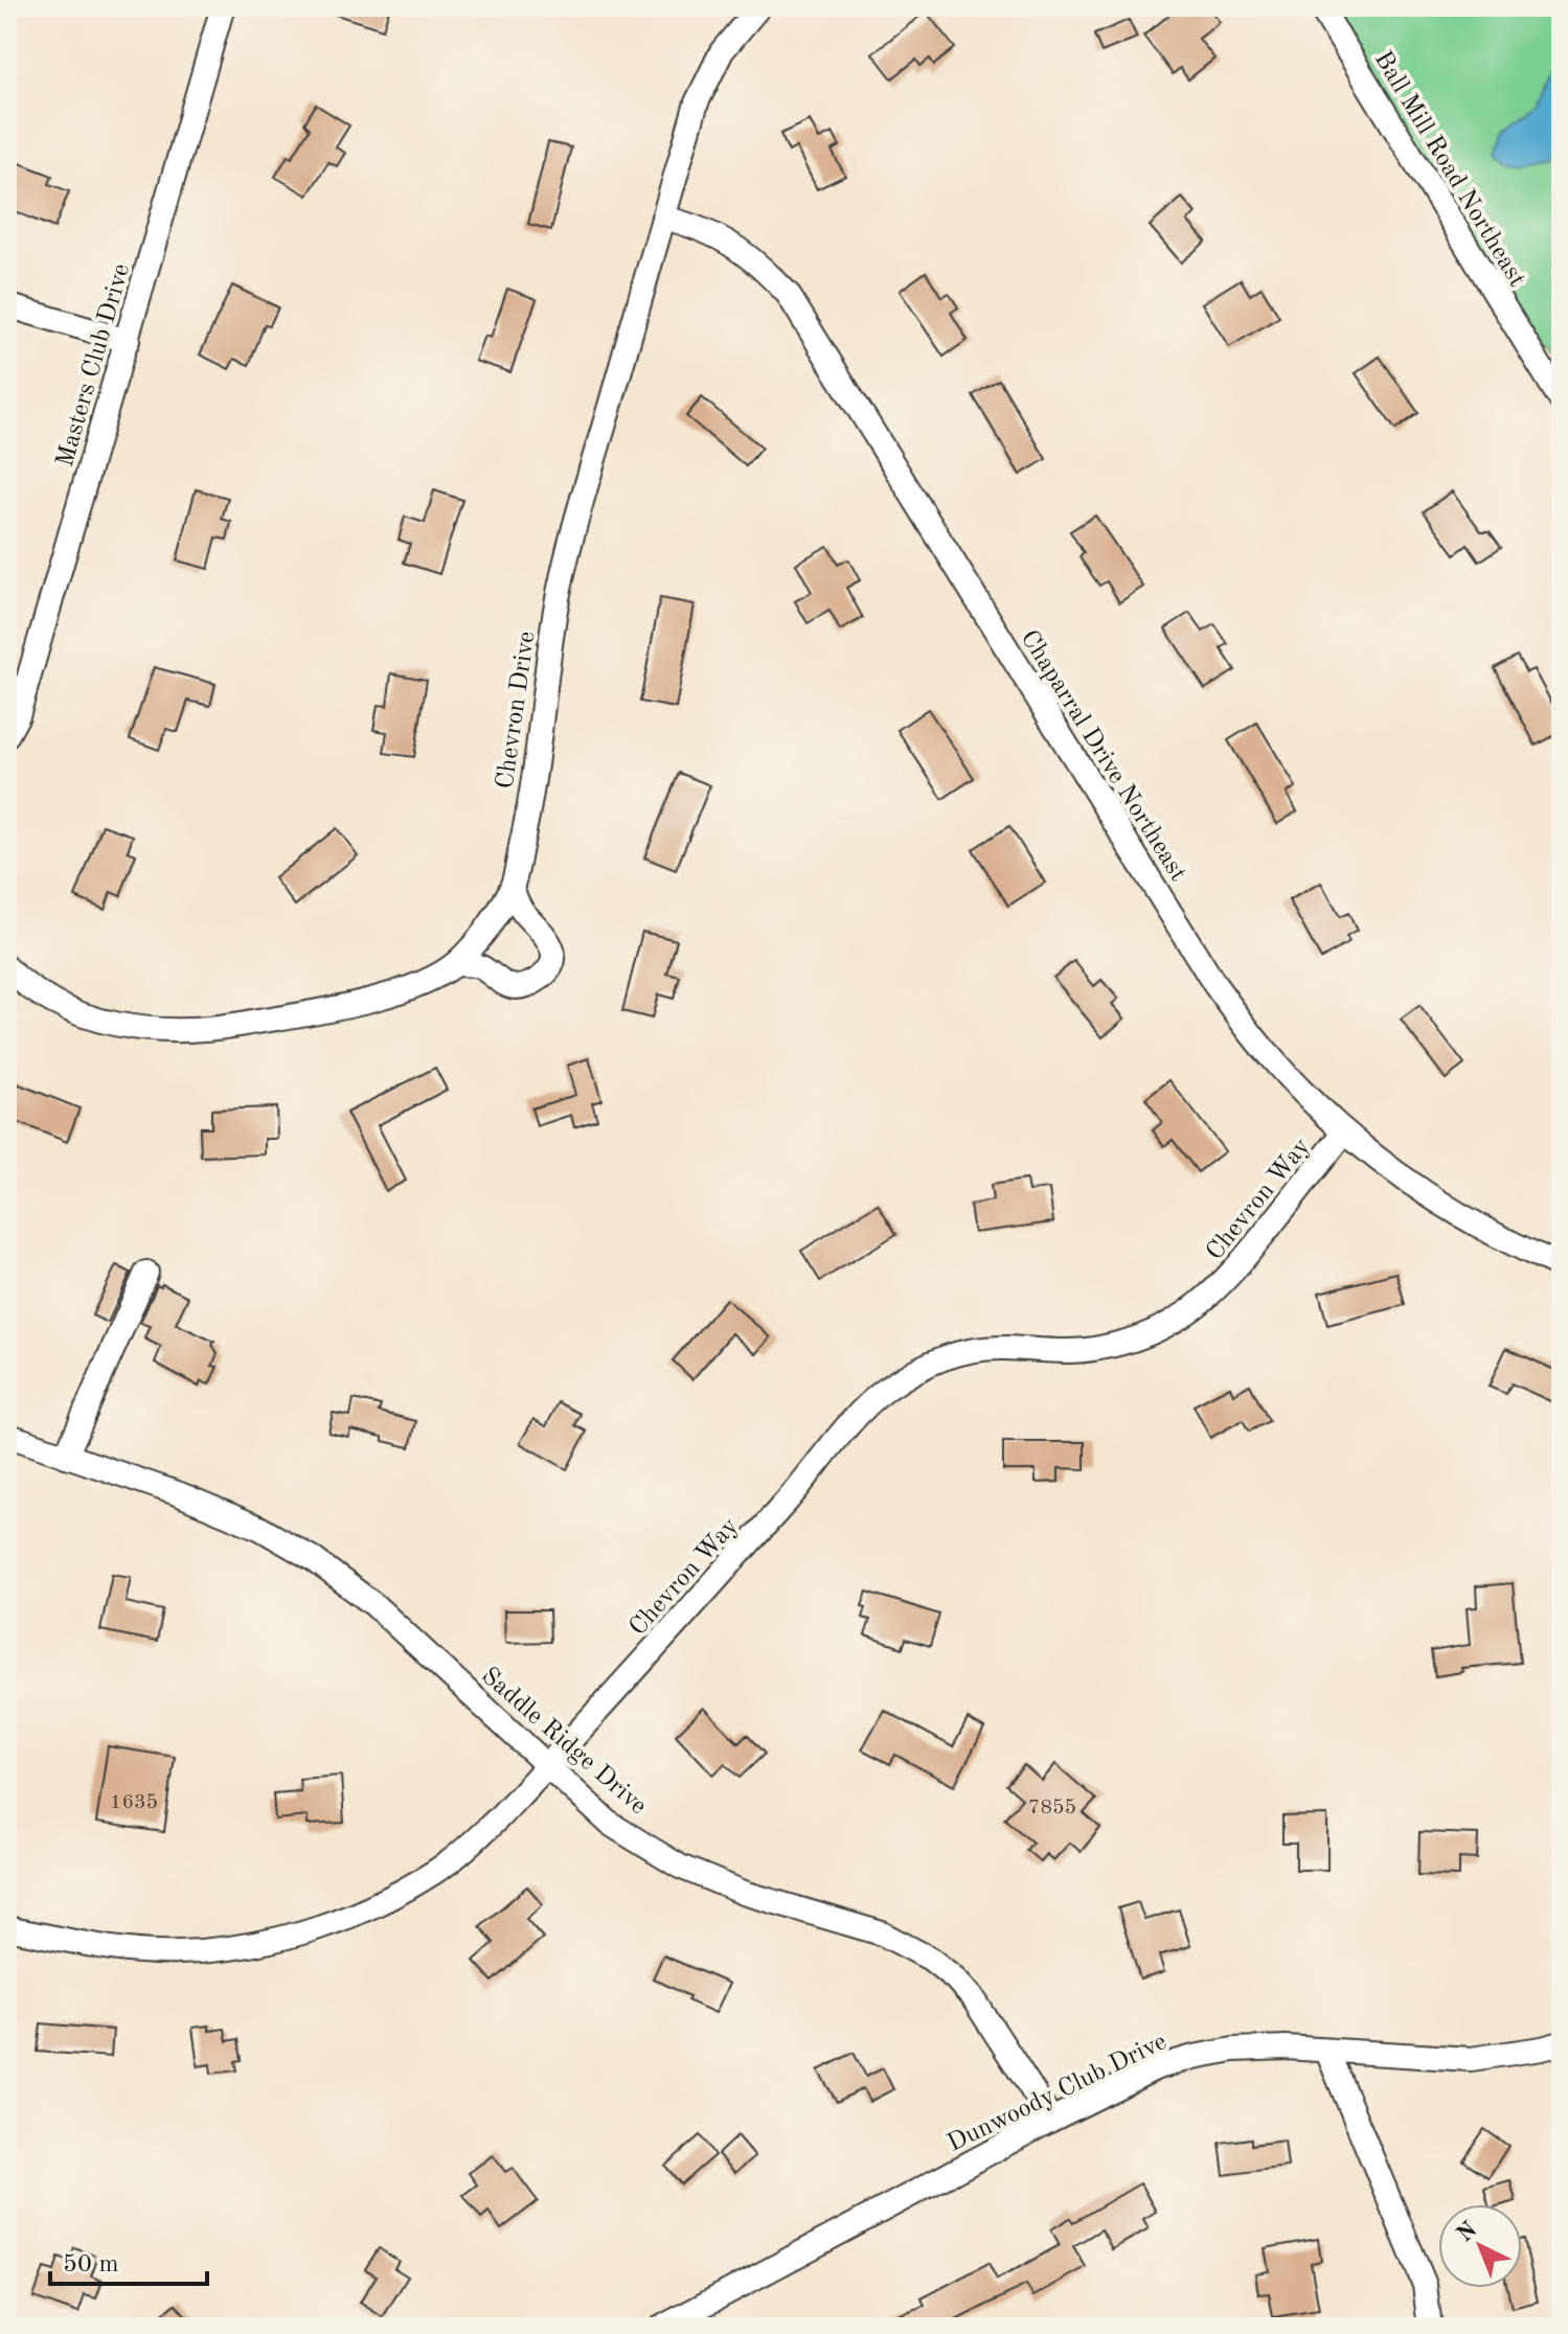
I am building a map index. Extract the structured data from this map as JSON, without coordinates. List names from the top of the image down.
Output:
{
  "streets": {
    "street": [
      "Ball Mill Road Northeast",
      "Masters Club Drive",
      "Chevron Drive",
      "Chaparral Drive Northeast",
      "Chevron Way",
      "Saddle Ridge Drive",
      "Dunwoody Club Drive"
    ]
  },
  "crossings": [
    ["Chevron Drive", "Chaparral Drive Northeast"],
    ["Chaparral Drive Northeast", "Chevron Way"],
    ["Chevron Way", "Saddle Ridge Drive"],
    ["Saddle Ridge Drive", "Dunwoody Club Drive"]
  ],
  "house_numbers": ["1635", "7855"],
  "scale_bar": "50 m",
  "north": "top left"
}
